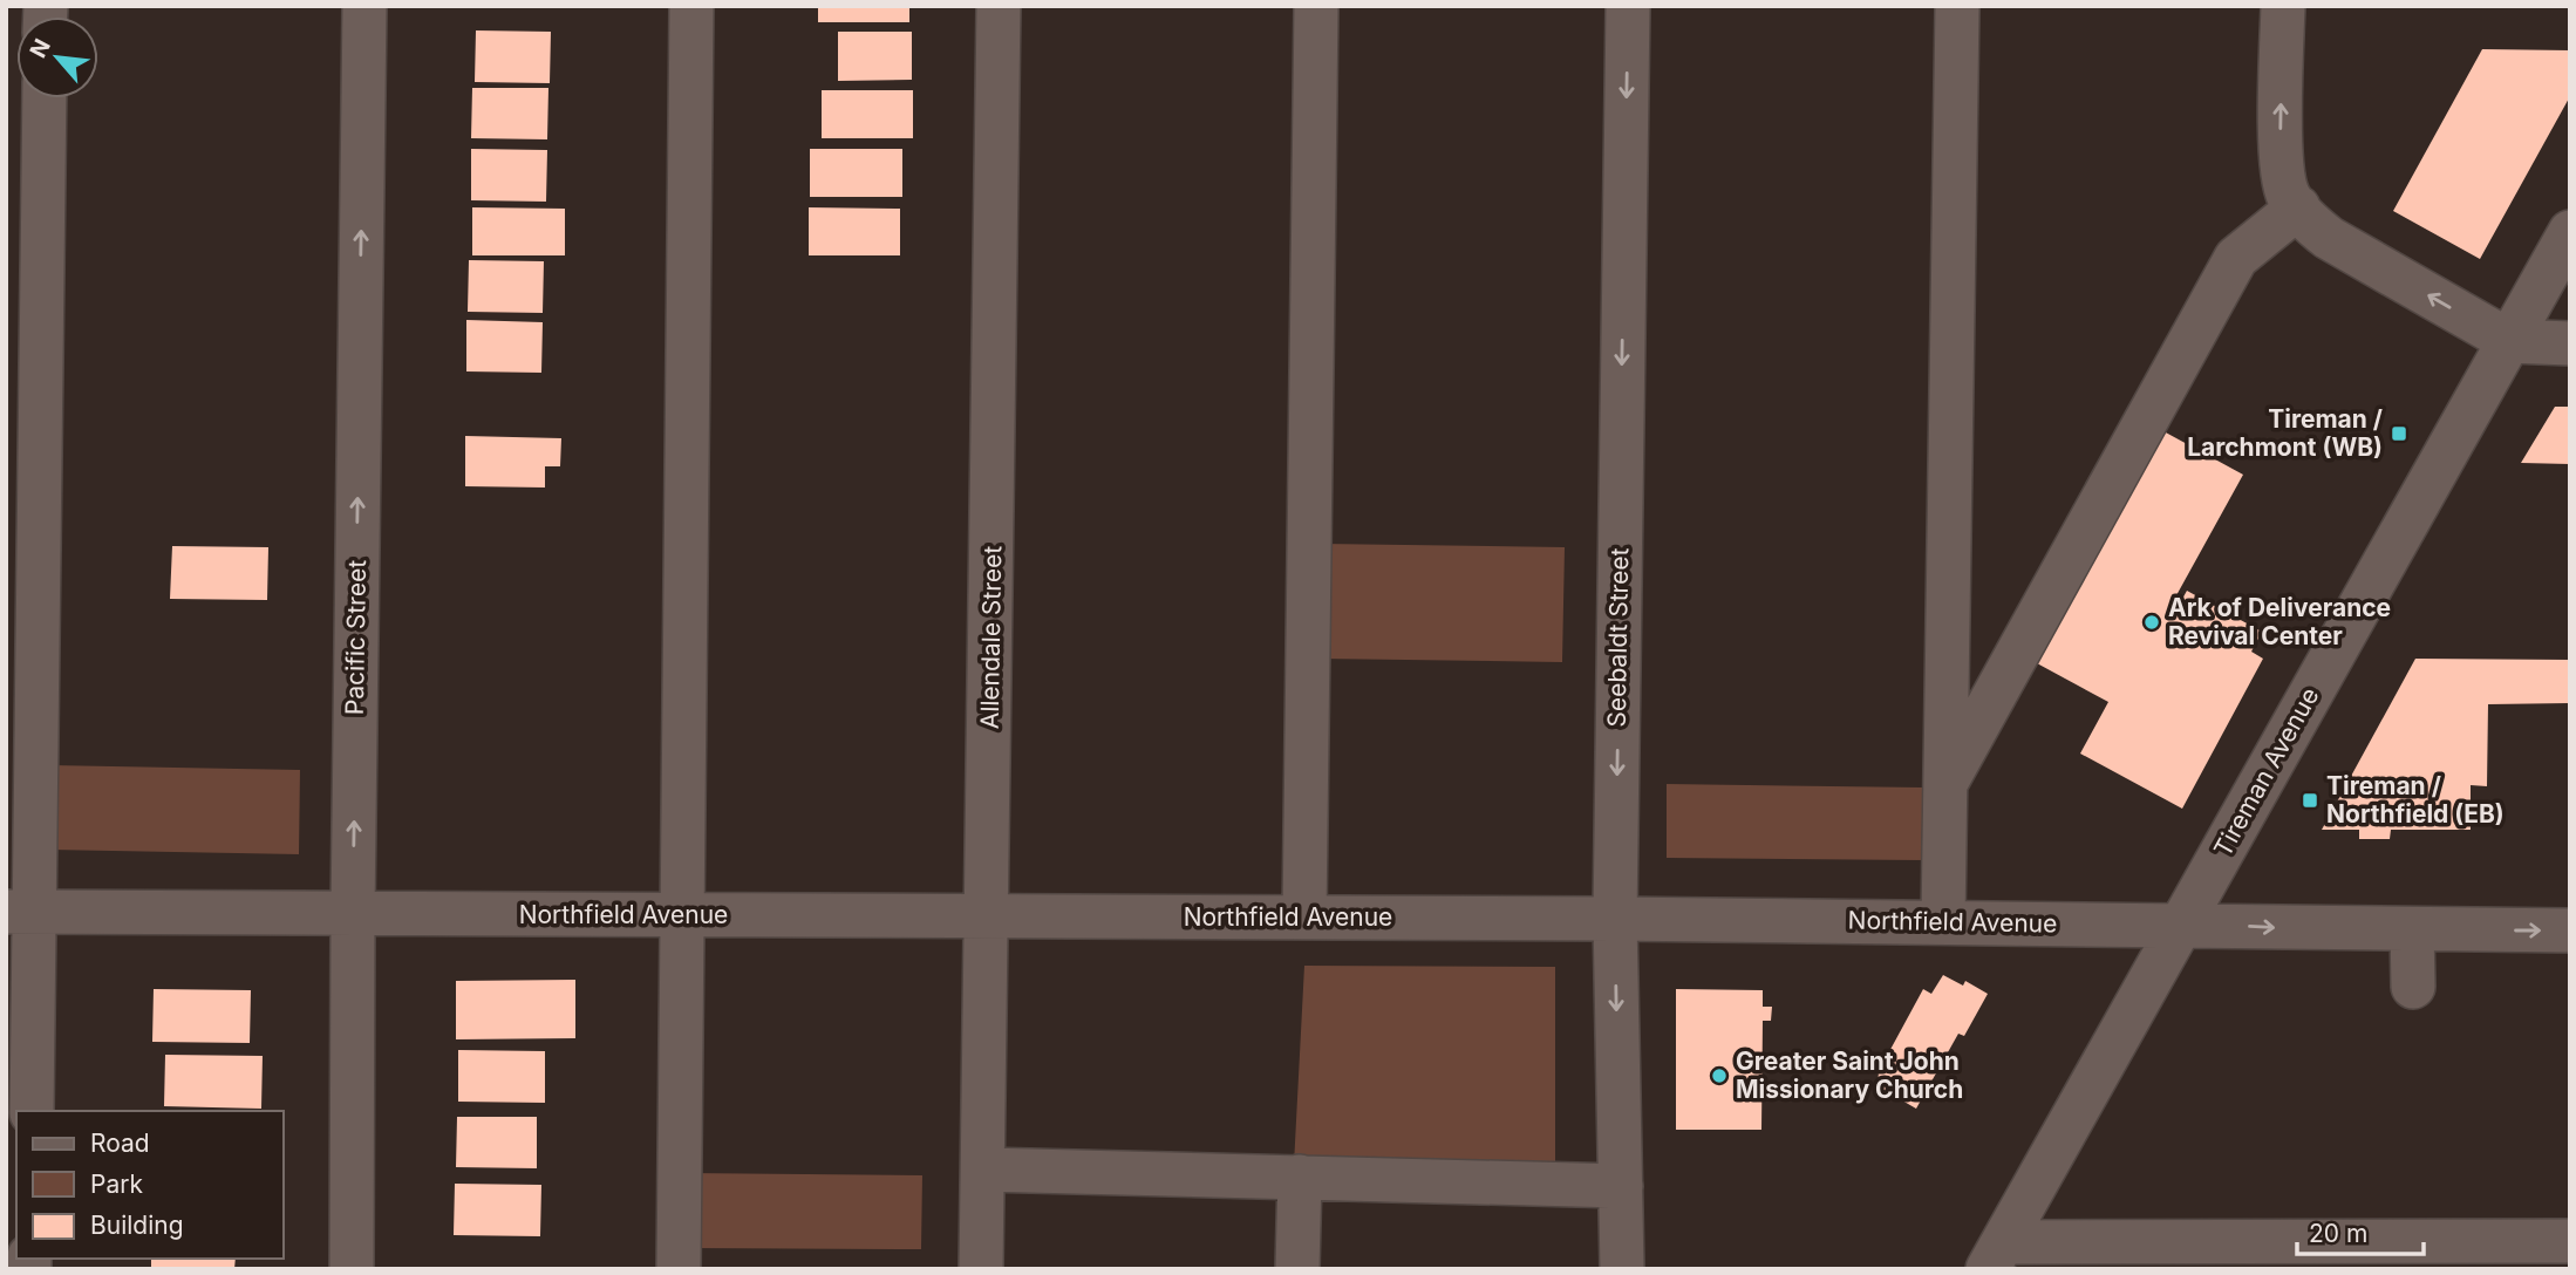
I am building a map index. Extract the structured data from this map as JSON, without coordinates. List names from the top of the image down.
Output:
{
  "streets": {
    "street": [
      "Pacific Street",
      "Allendale Street",
      "Seebaldt Street",
      "Tireman Avenue",
      "Northfield Avenue"
    ]
  },
  "crossings": [
    ["Pacific Street", "Northfield Avenue"],
    ["Allendale Street", "Northfield Avenue"],
    ["Seebaldt Street", "Northfield Avenue"],
    ["Tireman Avenue", "Northfield Avenue"]
  ],
  "places": {
    "transit": ["Tireman / Larchmont (WB)", "Tireman / Northfield (EB)"],
    "other": ["Ark of Deliverance Revival Center", "Greater Saint John Missionary Church"]
  },
  "legend": ["Road", "Park", "Building"],
  "scale_bar": "20 m",
  "north": "top left"
}
